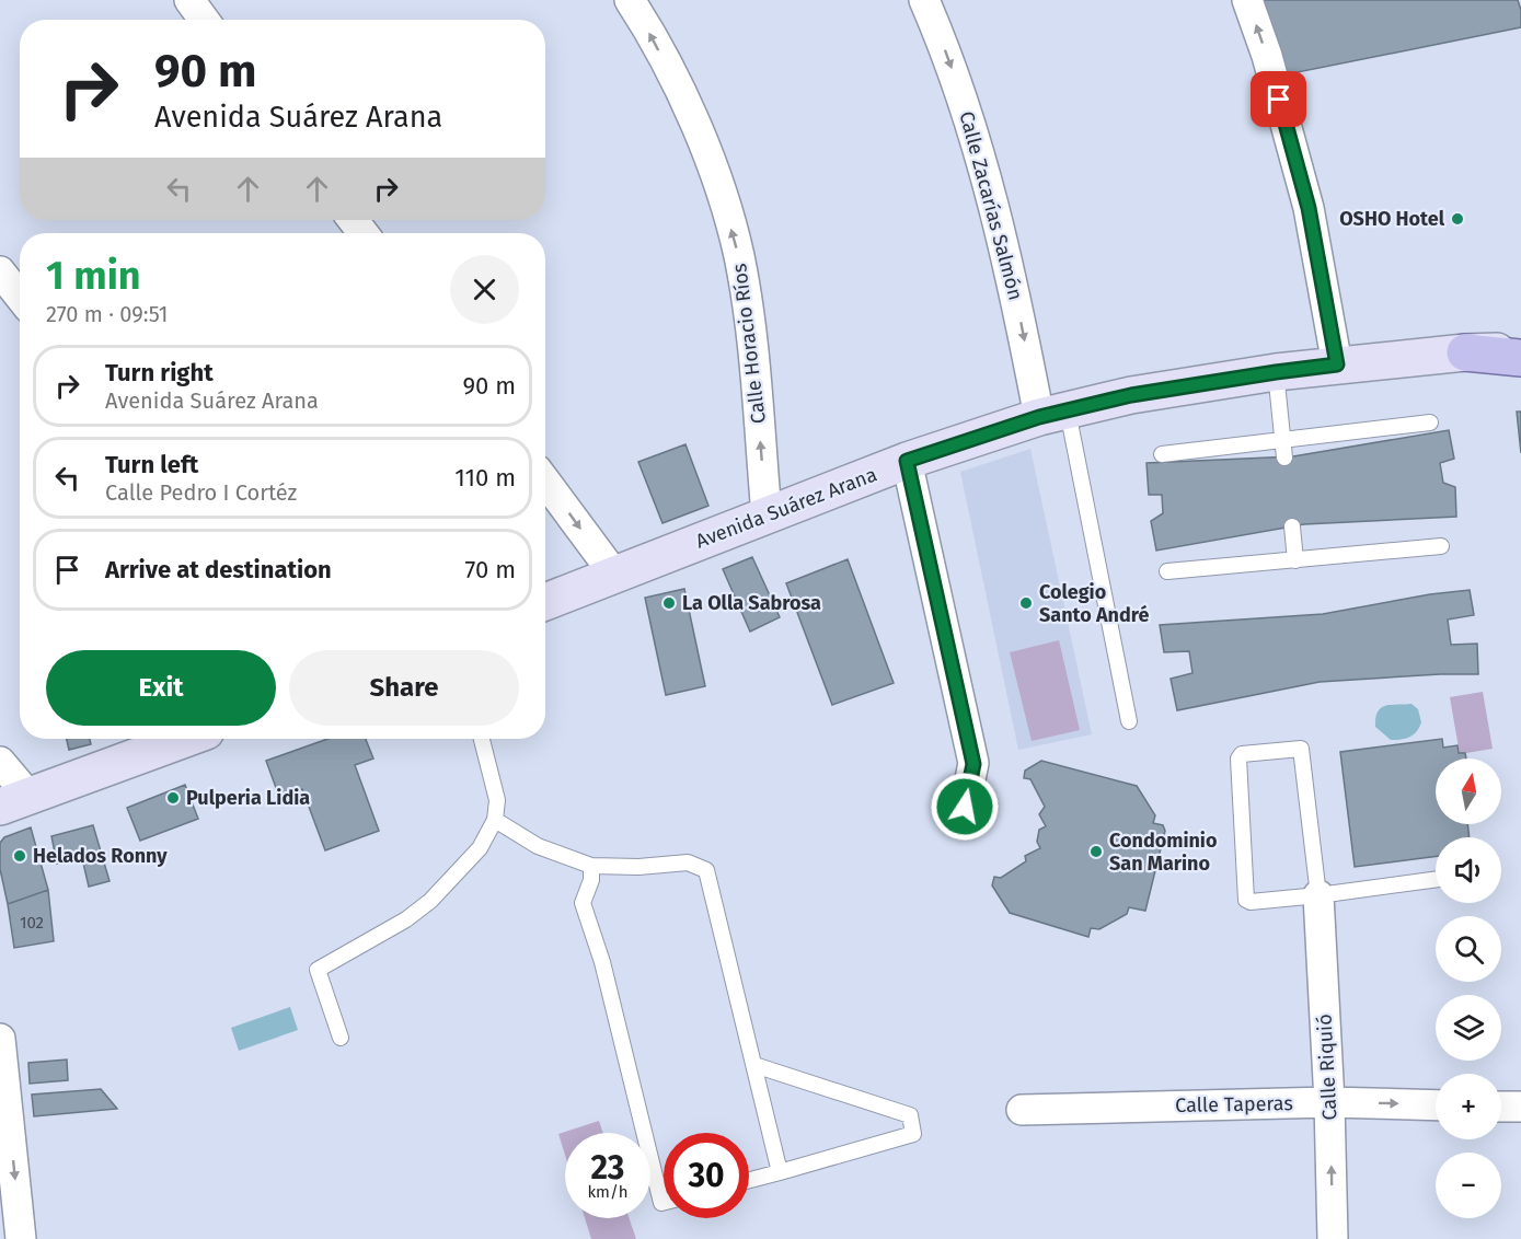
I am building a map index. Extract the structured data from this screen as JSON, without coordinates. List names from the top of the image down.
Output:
{
  "streets": {
    "main road": ["Avenida Suárez Arana"],
    "street": [
      "Calle Zacarías Salmón",
      "Calle Horacio Ríos",
      "Calle Riquió",
      "Calle Taperas"
    ]
  },
  "crossings": [
    ["Calle Zacarías Salmón", "Avenida Suárez Arana"],
    ["Calle Horacio Ríos", "Avenida Suárez Arana"],
    ["Calle Riquió", "Calle Taperas"]
  ],
  "one_way": ["Calle Zacarías Salmón", "Calle Horacio Ríos", "Calle Riquió"],
  "places": [
    "OSHO Hotel",
    "La Olla Sabrosa",
    "Colegio Santo André",
    "Pulperia Lidia",
    "Condominio San Marino",
    "Helados Ronny"
  ],
  "house_numbers": ["102"],
  "north": "top",
  "page": {
    "turn": ["90 m", "Avenida Suárez Arana"],
    "heading": ["1 min", "270 m · 09:51"],
    "list": [
      {
        "name": "Turn right",
        "note": "Avenida Suárez Arana",
        "value": "90 m"
      },
      {
        "name": "Turn left",
        "note": "Calle Pedro I Cortéz",
        "value": "110 m"
      },
      {
        "name": "Arrive at destination",
        "value": "70 m"
      }
    ],
    "buttons": ["Exit", "Share"],
    "map_buttons": ["+", "−"],
    "speed": "23 km/h",
    "limit": "30"
  }
}
